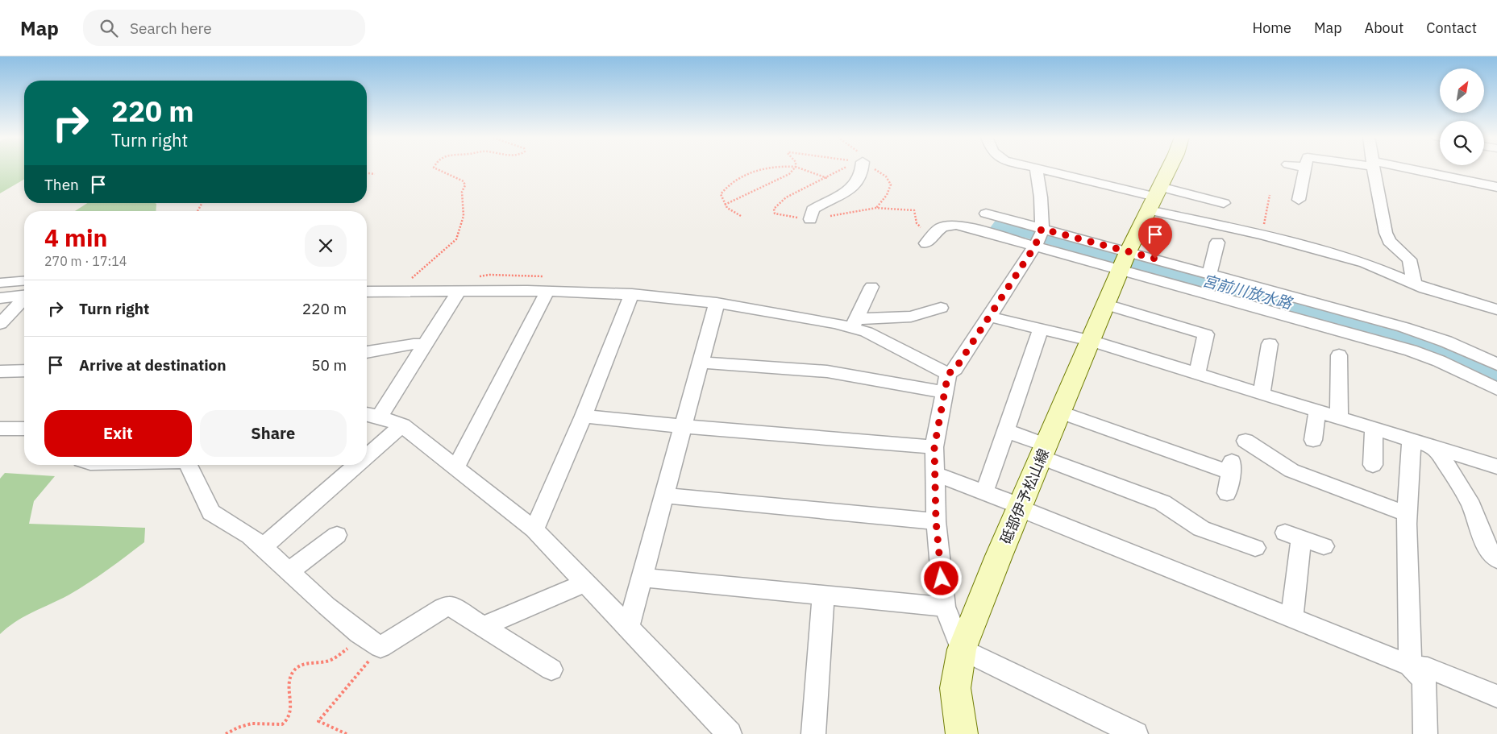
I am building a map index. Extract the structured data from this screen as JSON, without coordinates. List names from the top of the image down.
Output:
{
  "streets": {
    "main road": ["砥部伊予松山線"]
  },
  "water": ["宮前川放水路"],
  "north": "top right",
  "page": {
    "header": "Map",
    "search": "Search here",
    "nav": [
      "Home",
      "Map",
      "About",
      "Contact"
    ],
    "turn": ["220 m", "Turn right"],
    "then": "Then",
    "heading": ["4 min", "270 m · 17:14"],
    "list": [
      {
        "name": "Turn right",
        "value": "220 m"
      },
      {
        "name": "Arrive at destination",
        "value": "50 m"
      }
    ],
    "buttons": ["Exit", "Share"]
  }
}
